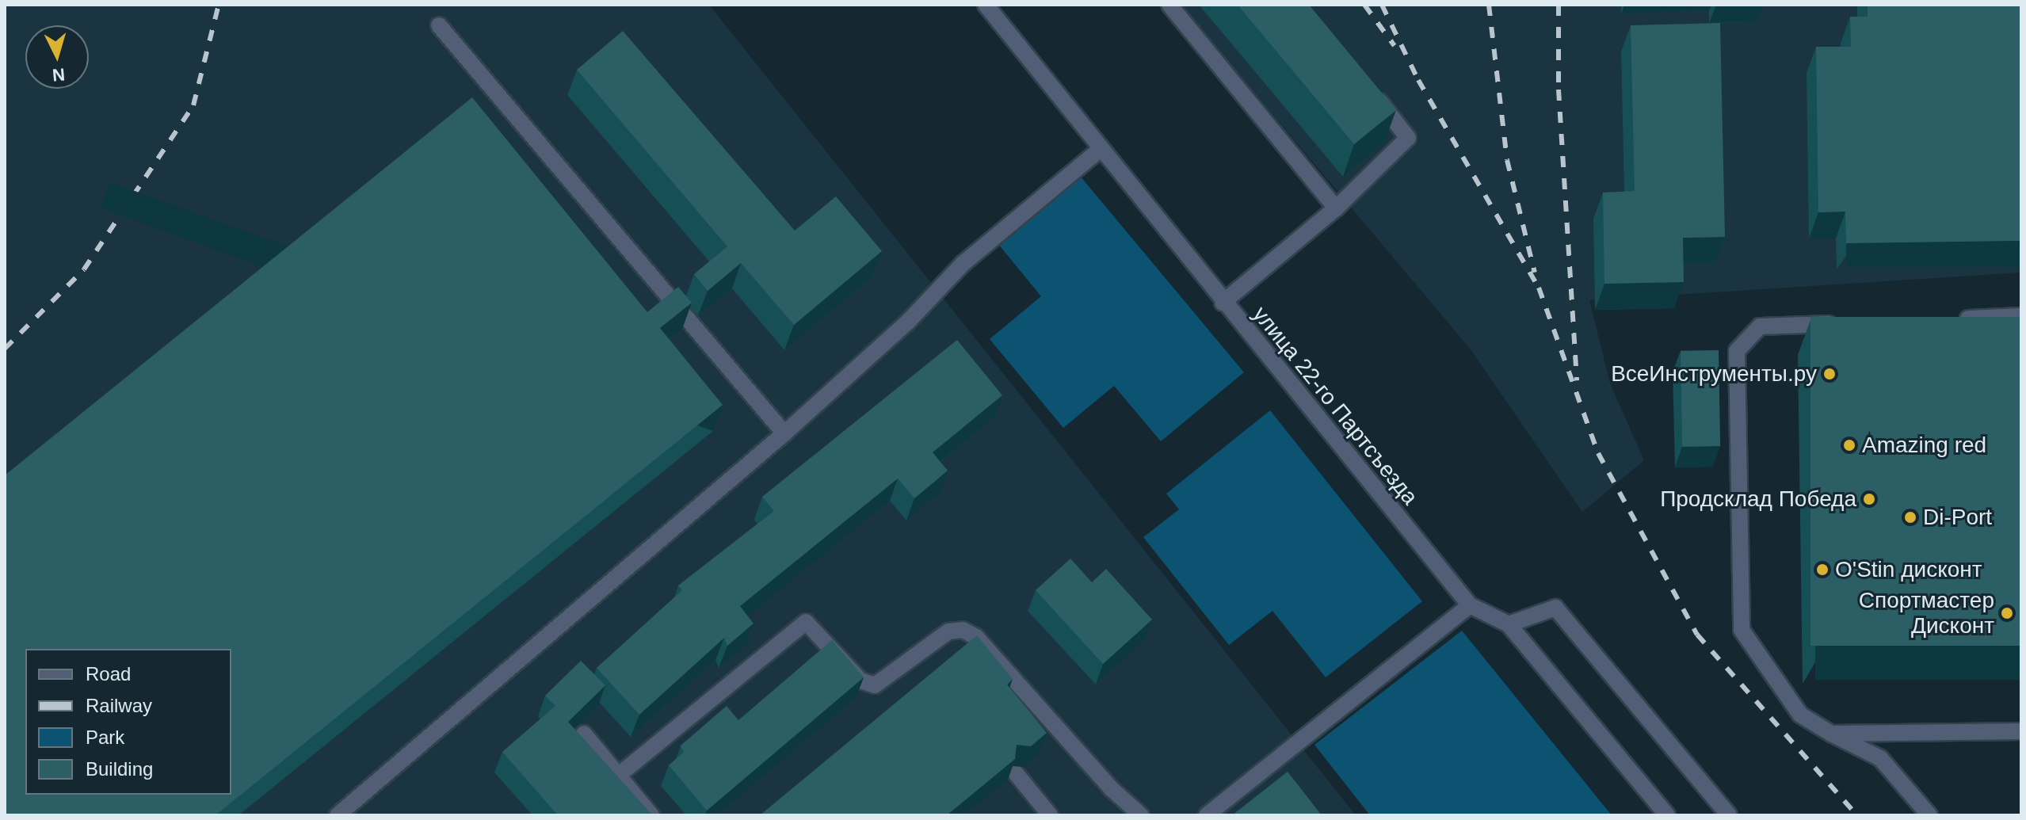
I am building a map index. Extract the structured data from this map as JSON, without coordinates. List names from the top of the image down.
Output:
{
  "streets": {
    "street": ["улица 22-го Партсъезда"]
  },
  "places": [
    "ВсеИнструменты.ру",
    "Amazing red",
    "Продсклад Победа",
    "Di-Port",
    "O'Stin дисконт",
    "Спортмастер Дисконт"
  ],
  "legend": [
    "Road",
    "Railway",
    "Park",
    "Building"
  ],
  "north": "bottom"
}
